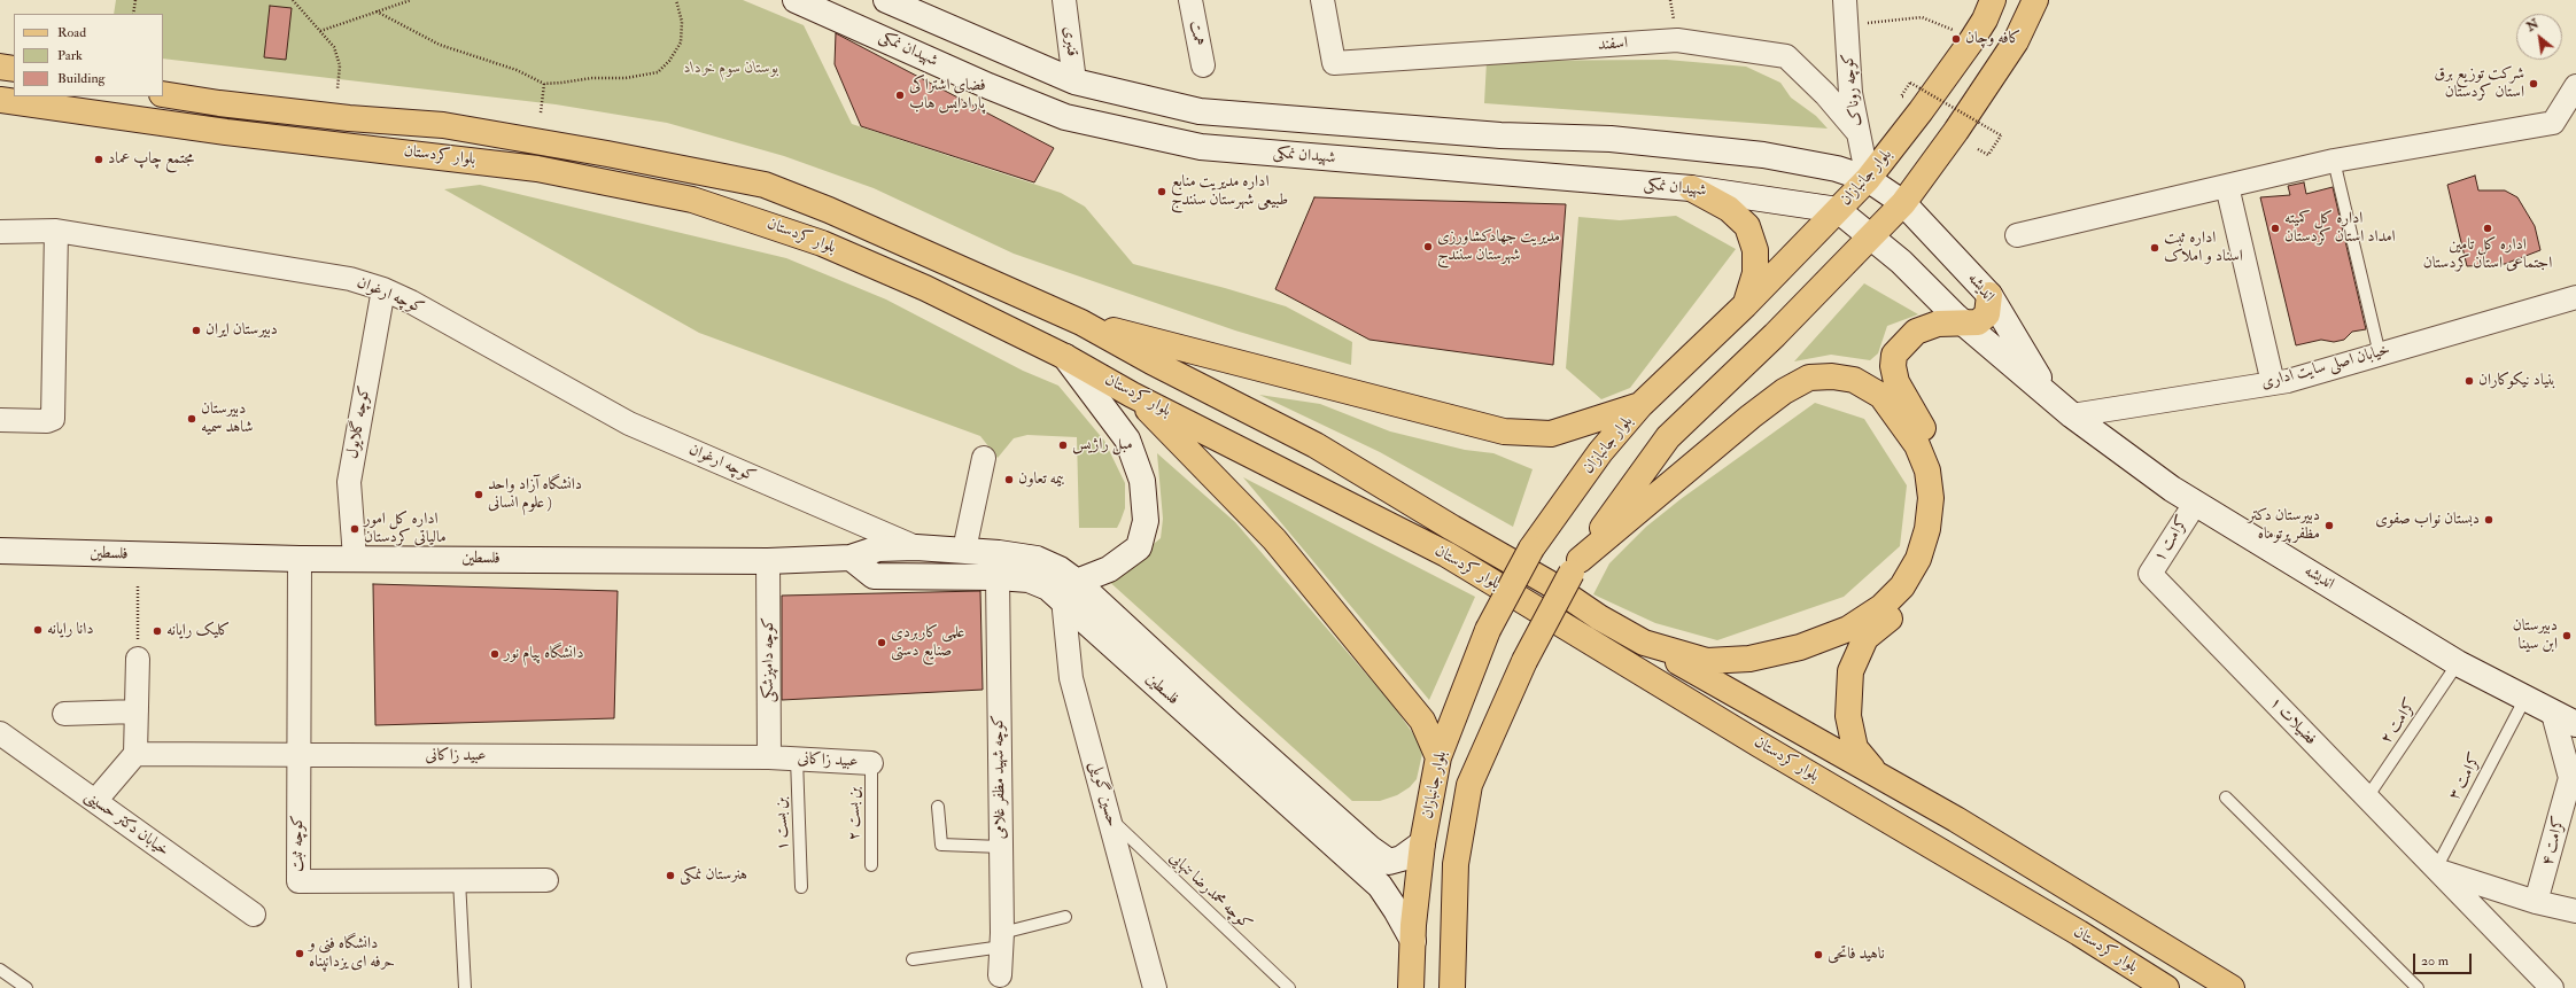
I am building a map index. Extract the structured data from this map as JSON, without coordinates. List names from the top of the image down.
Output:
{
  "streets": {
    "main road": ["بلوار کردستان", "بلوار جانبازان"],
    "street": [
      "همت",
      "قنبری",
      "اسفند",
      "شهیدان نمکی",
      "کوچه روناک",
      "اندیشه",
      "کوچه ارغوان",
      "خیابان اصلی سایت اداری",
      "کوچه گلایول",
      "کرامت ۱",
      "فلسطین",
      "کوچه دامپزشکی",
      "فضیلات ۱",
      "عبید زاکانی",
      "کوچه شهید مظفر غلامی",
      "حسین گویلی",
      "خیابان دکتر حسینی",
      "کرامت ۴",
      "کوچه ثبت"
    ],
    "lane": [
      "کرامت ۲",
      "کرامت ۳",
      "بن بست ۲",
      "بن بست ۱",
      "کوچه محمدرضا تنهایی"
    ]
  },
  "crossings": [
    ["اسفند", "کوچه روناک"],
    ["شهیدان نمکی", "بلوار جانبازان"],
    ["شهیدان نمکی", "اندیشه"],
    ["کوچه روناک", "بلوار جانبازان"],
    ["کوچه روناک", "اندیشه"],
    ["بلوار کردستان", "بلوار جانبازان"],
    ["بلوار جانبازان", "اندیشه"],
    ["بلوار جانبازان", "فلسطین"],
    ["اندیشه", "خیابان اصلی سایت اداری"],
    ["اندیشه", "کرامت ۱"],
    ["اندیشه", "کرامت ۲"],
    ["اندیشه", "کرامت ۳"],
    ["کوچه ارغوان", "کوچه گلایول"],
    ["کوچه ارغوان", "فلسطین"],
    ["کوچه گلایول", "فلسطین"],
    ["کرامت ۱", "فضیلات ۱"],
    ["فلسطین", "کوچه دامپزشکی"],
    ["فلسطین", "کوچه شهید مظفر غلامی"],
    ["فلسطین", "حسین گویلی"],
    ["فلسطین", "کوچه ثبت"],
    ["کوچه دامپزشکی", "عبید زاکانی"],
    ["فضیلات ۱", "کرامت ۲"],
    ["فضیلات ۱", "کرامت ۳"],
    ["فضیلات ۱", "کرامت ۴"],
    ["عبید زاکانی", "بن بست ۲"],
    ["عبید زاکانی", "بن بست ۱"],
    ["عبید زاکانی", "کوچه ثبت"],
    ["حسین گویلی", "کوچه محمدرضا تنهایی"]
  ],
  "parks": ["بوستان سوم خرداد"],
  "places": [
    "کافه وچان",
    "شرکت توزیع برق استان کردستان",
    "فضای اشتراکی پارادایس هاب",
    "مجتمع چاپ عماد",
    "اداره مدیریت منابع طبیعی شهرستان سنندج",
    "اداره کل کمیته امداد استان کردستان",
    "اداره کل تامین اجتماعی استان کردستان",
    "مدیریت جهادکشاورزی شهرستان سنندج",
    "اداره ثبت اسناد و املاک",
    "دبیرستان ایران",
    "بنیاد نیکوکاران",
    "دبیرستان شاهد سمیه",
    "مبل راژیس",
    "بیمه تعاون",
    "دانشگاه آزاد واحد علوم انسانی )",
    "دبستان نواب صفوی",
    "دبیرستان دکتر مظفر پرتوماه",
    "اداره کل امور مالیاتی کردستان",
    "دانا رایانه",
    "کلیک رایانه",
    "دبیرستان ابن سینا",
    "علمی کاربردی صنایع دستی",
    "دانشگاه پیام نور",
    "هنرستان نمکی",
    "دانشگاه فنی و حرفه ای یزدانپناه",
    "ناهید فاتحی"
  ],
  "legend": ["Road", "Park", "Building"],
  "scale_bar": "20 m",
  "north": "top left"
}
